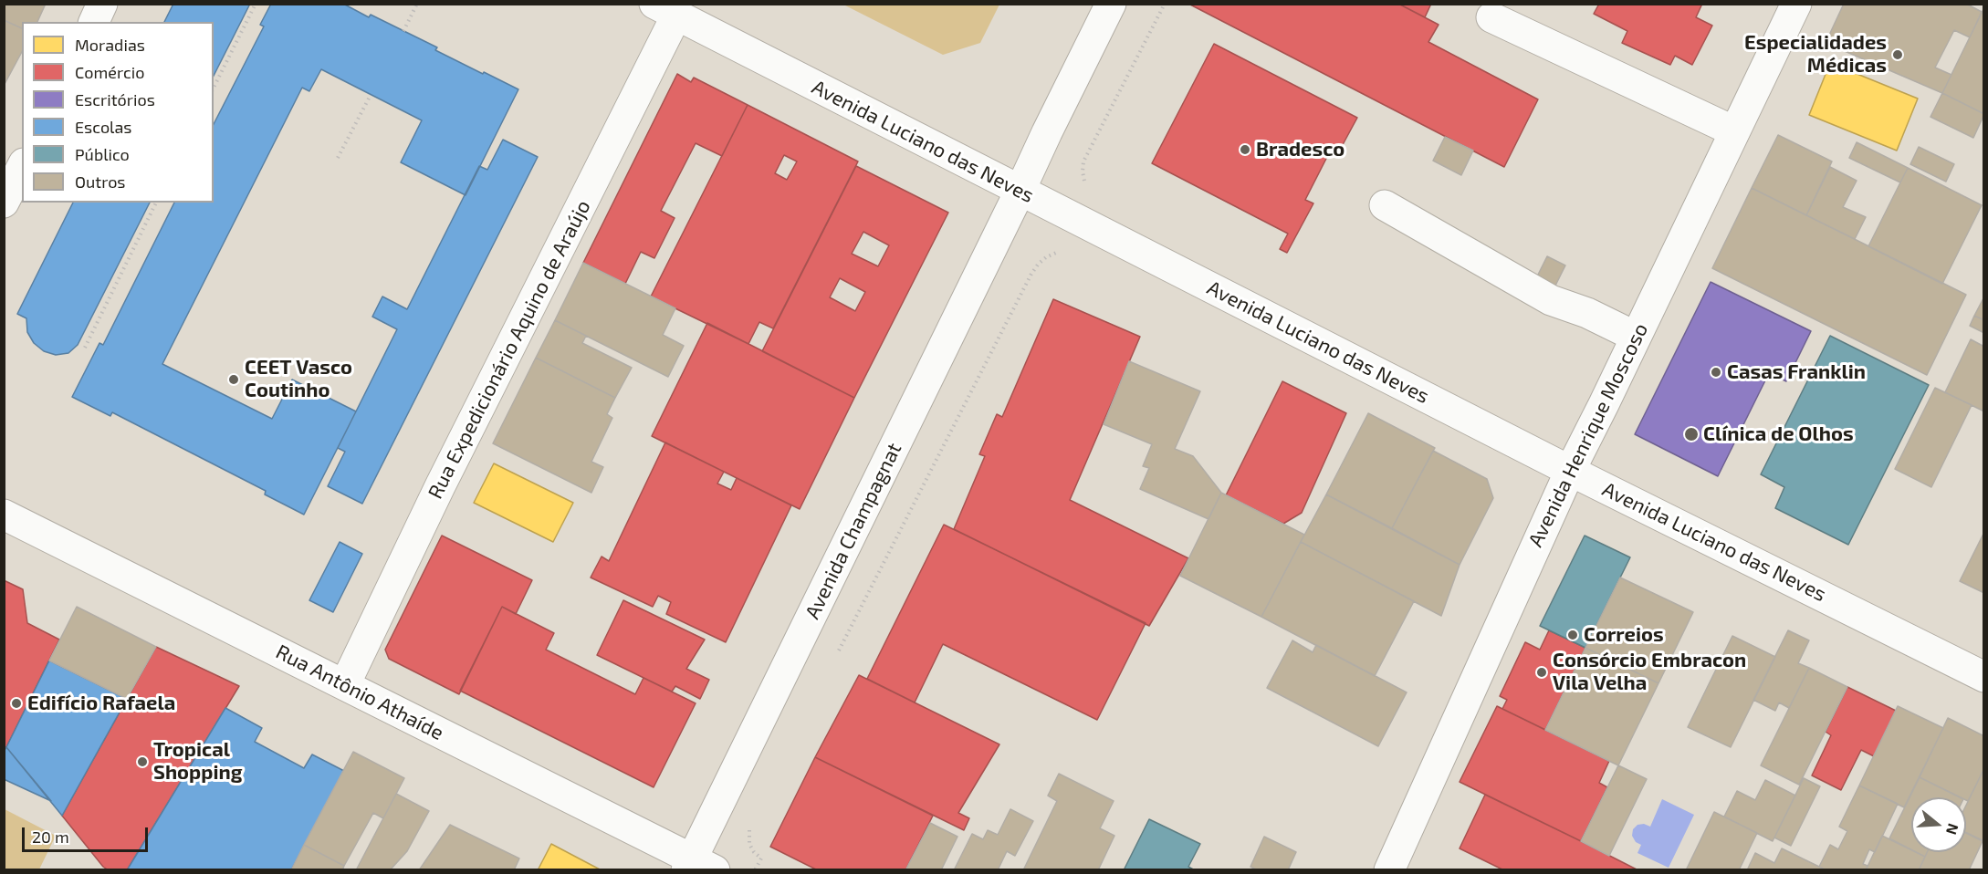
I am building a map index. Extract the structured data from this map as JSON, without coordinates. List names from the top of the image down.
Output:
{
  "streets": {
    "main road": [
      "Avenida Luciano das Neves",
      "Rua Expedicionário Aquino de Araújo",
      "Avenida Henrique Moscoso",
      "Avenida Champagnat",
      "Rua Antônio Athaíde"
    ]
  },
  "crossings": [
    ["Avenida Luciano das Neves", "Rua Expedicionário Aquino de Araújo"],
    ["Avenida Luciano das Neves", "Avenida Henrique Moscoso"],
    ["Avenida Luciano das Neves", "Avenida Champagnat"],
    ["Rua Expedicionário Aquino de Araújo", "Rua Antônio Athaíde"],
    ["Avenida Champagnat", "Rua Antônio Athaíde"]
  ],
  "places": [
    "Especialidades Médicas",
    "Bradesco",
    "Casas Franklin",
    "CEET Vasco Coutinho",
    "Clínica de Olhos",
    "Correios",
    "Consórcio Embracon Vila Velha",
    "Edifício Rafaela",
    "Tropical Shopping"
  ],
  "legend": [
    "Moradias",
    "Comércio",
    "Escritórios",
    "Escolas",
    "Público",
    "Outros"
  ],
  "scale_bar": "20 m",
  "north": "right"
}
